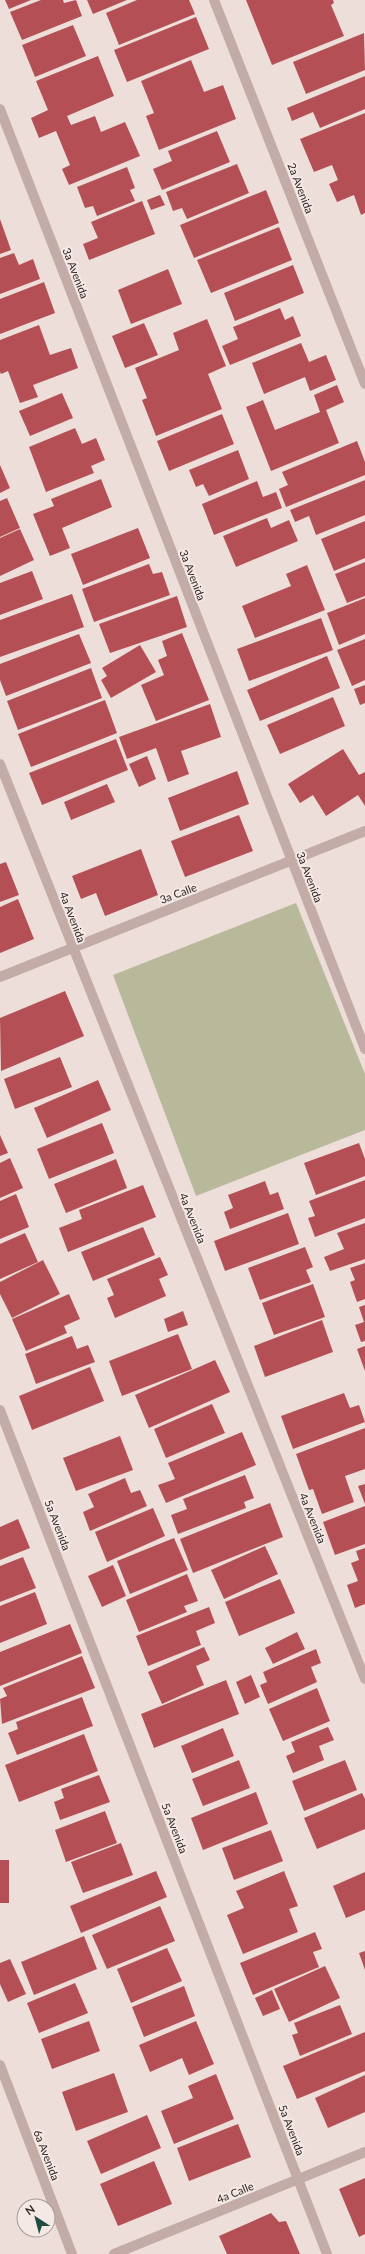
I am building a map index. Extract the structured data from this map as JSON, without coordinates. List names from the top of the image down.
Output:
{
  "streets": {
    "street": [
      "2a Avenida",
      "3a Avenida",
      "3a Calle",
      "4a Avenida",
      "5a Avenida",
      "6a Avenida",
      "4a Calle"
    ]
  },
  "crossings": [
    ["3a Avenida", "3a Calle"],
    ["3a Calle", "4a Avenida"],
    ["5a Avenida", "4a Calle"]
  ],
  "north": "top left"
}
